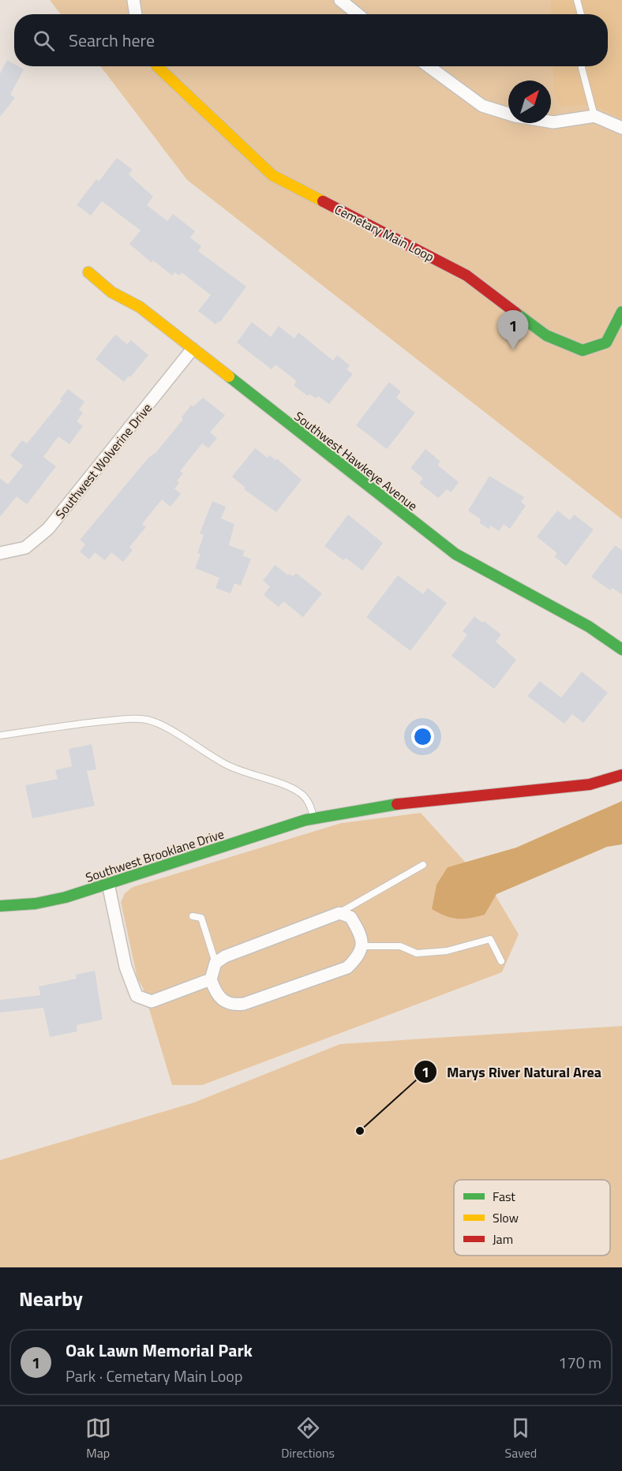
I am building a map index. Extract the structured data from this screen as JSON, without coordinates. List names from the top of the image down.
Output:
{
  "streets": {
    "street": [
      "Cemetary Main Loop",
      "Southwest Wolverine Drive",
      "Southwest Hawkeye Avenue",
      "Southwest Brooklane Drive"
    ]
  },
  "crossings": [
    ["Southwest Wolverine Drive", "Southwest Hawkeye Avenue"]
  ],
  "places": ["Marys River Natural Area"],
  "legend": ["Fast", "Slow", "Jam"],
  "north": "top right",
  "page": {
    "search": "Search here",
    "pins": "1",
    "heading": "Nearby",
    "list": [
      {
        "mark": "1",
        "name": "Oak Lawn Memorial Park",
        "note": "Park · Cemetary Main Loop",
        "value": "170 m"
      }
    ],
    "nav": ["Map", "Directions", "Saved"]
  }
}
